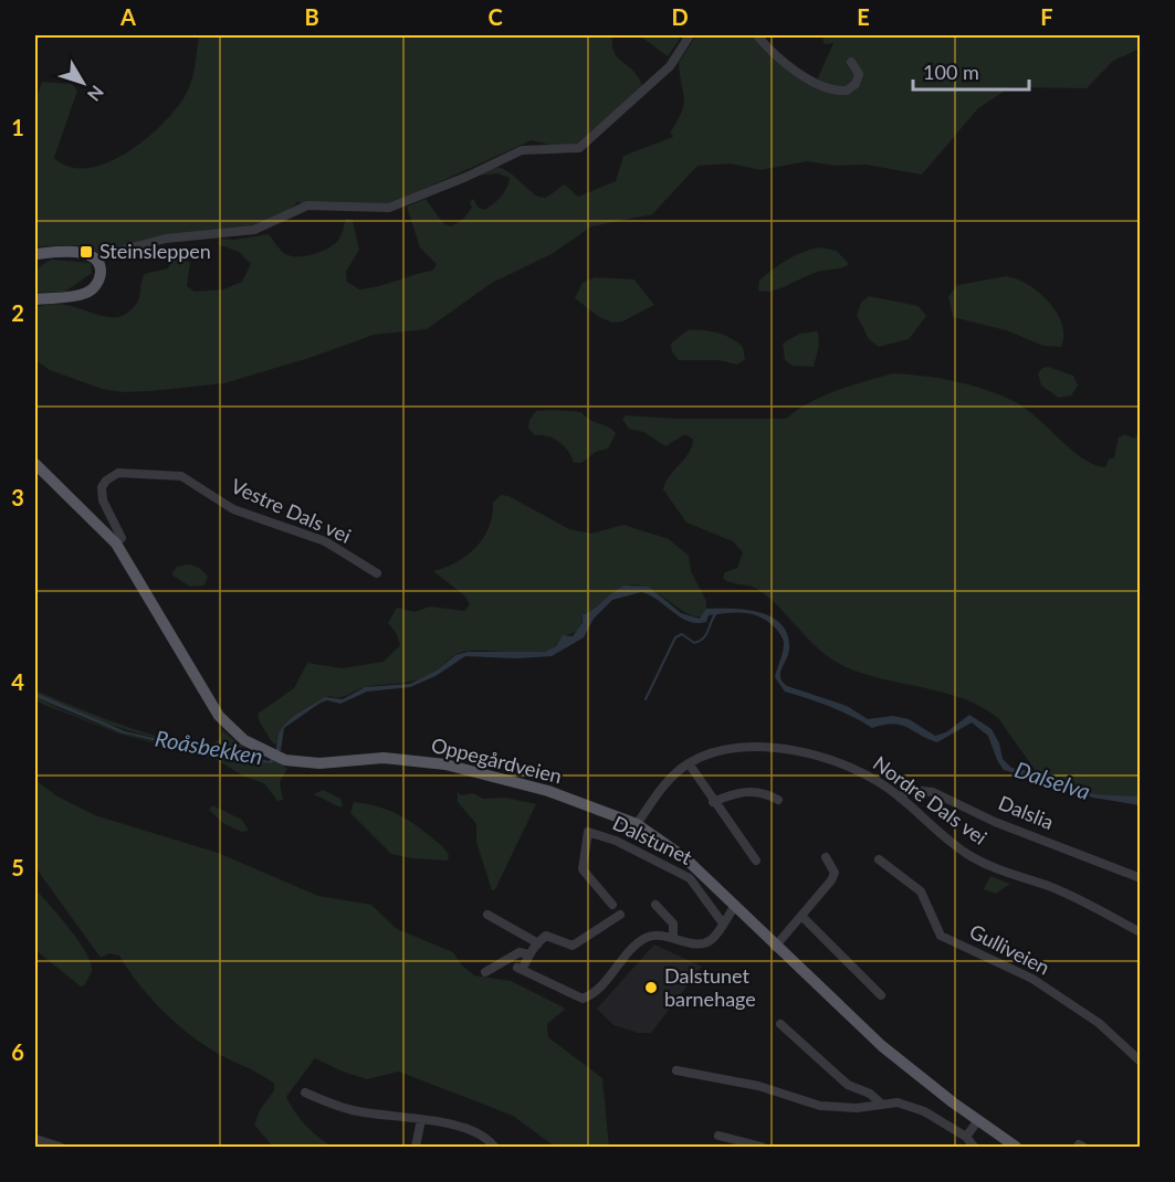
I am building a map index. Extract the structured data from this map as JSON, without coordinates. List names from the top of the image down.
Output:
{
  "streets": {
    "main road": ["Oppegårdveien"],
    "street": [
      "Vestre Dals vei",
      "Nordre Dals vei",
      "Dalslia",
      "Dalstunet",
      "Gulliveien"
    ]
  },
  "crossings": [
    ["Vestre Dals vei", "Oppegårdveien"],
    ["Oppegårdveien", "Nordre Dals vei"],
    ["Nordre Dals vei", "Dalslia"]
  ],
  "water": ["Roåsbekken", "Dalselva"],
  "places": {
    "transit": ["Steinsleppen"],
    "other": ["Dalstunet barnehage"]
  },
  "scale_bar": "100 m",
  "north": "bottom right",
  "grid": {
    "columns": [
      "A",
      "B",
      "C",
      "D",
      "E",
      "F"
    ],
    "rows": [
      "1",
      "2",
      "3",
      "4",
      "5",
      "6"
    ]
  }
}
